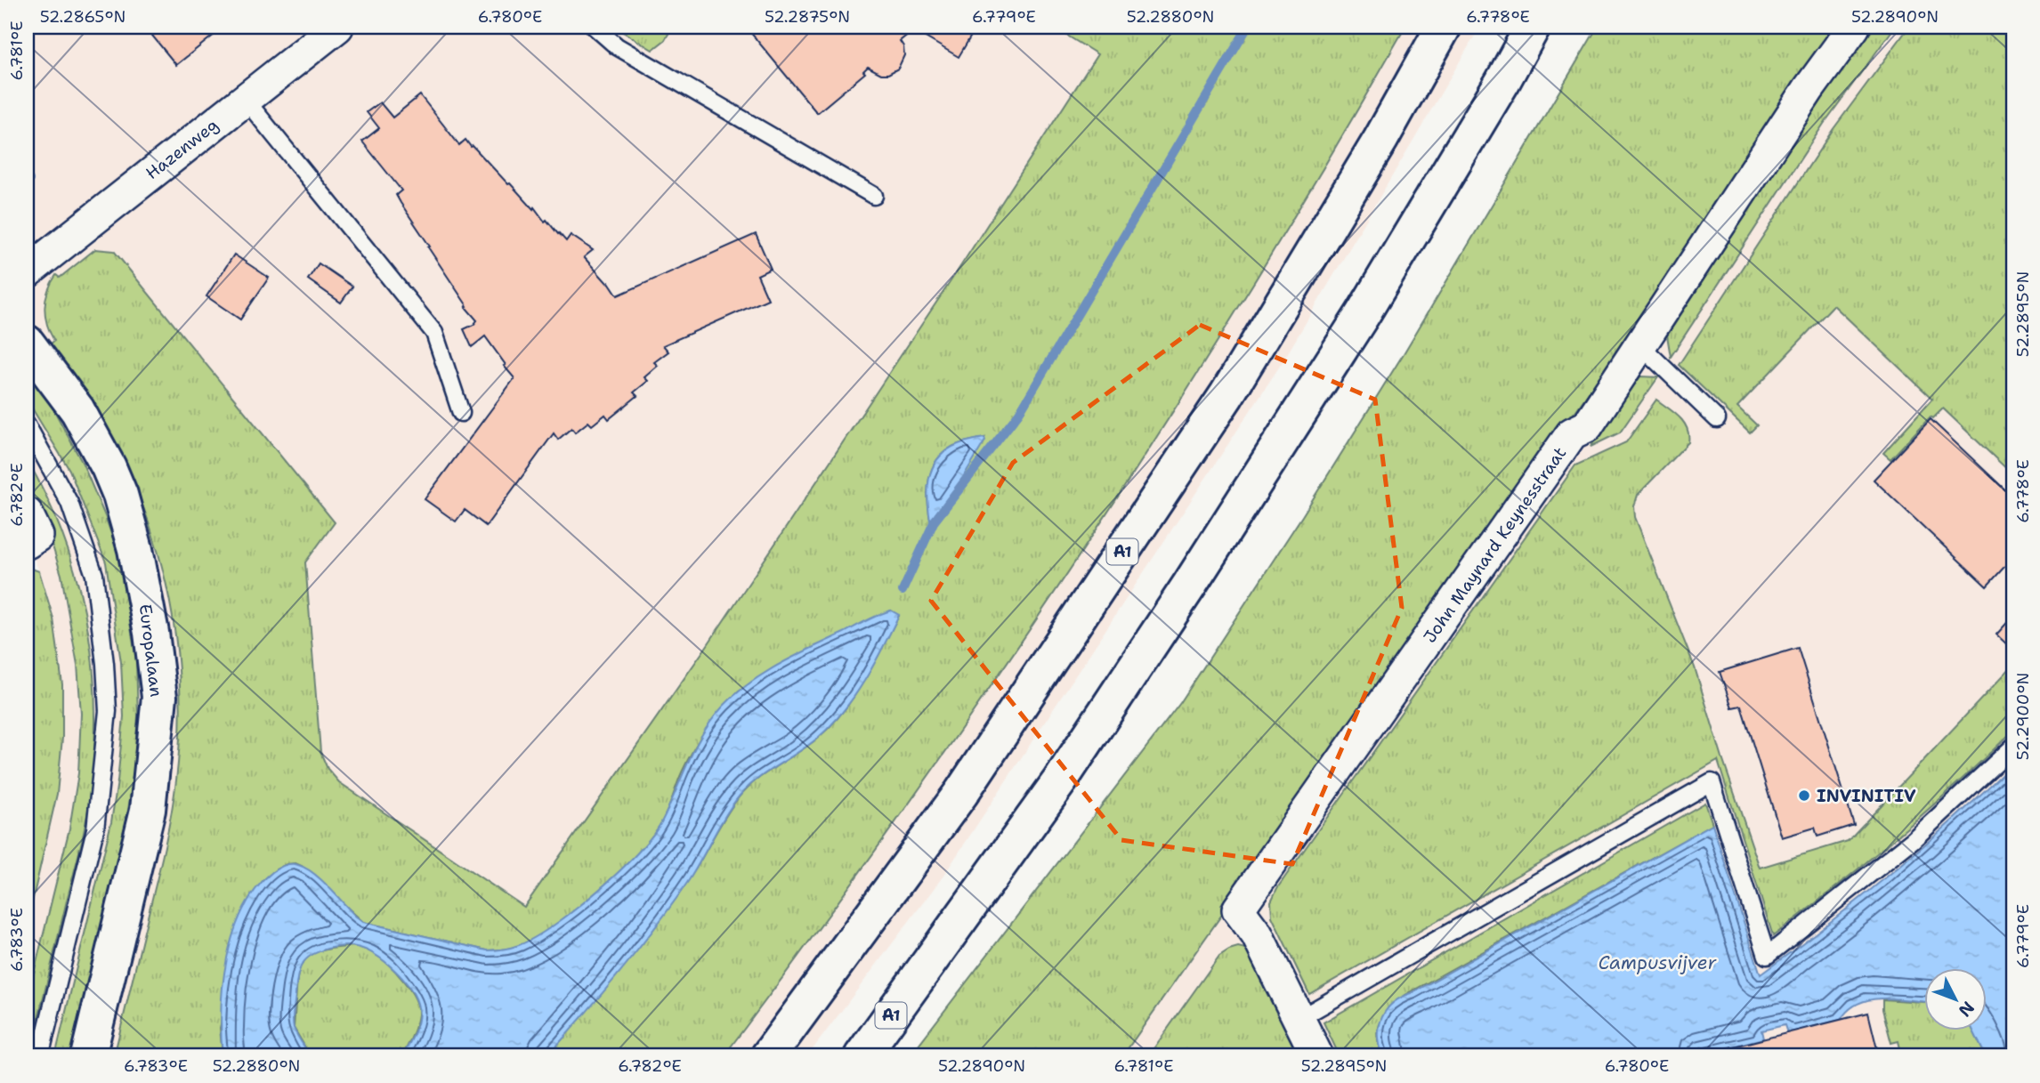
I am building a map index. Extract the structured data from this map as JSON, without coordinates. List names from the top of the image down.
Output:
{
  "streets": {
    "main road": ["A1", "Europalaan"],
    "street": ["Hazenweg", "John Maynard Keynesstraat"]
  },
  "water": ["Campusvijver"],
  "places": ["INVINITIV"],
  "north": "bottom right",
  "coordinates": [
    "52.2865°N",
    "6.780°E",
    "52.2875°N",
    "6.779°E",
    "52.2880°N",
    "6.778°E",
    "52.2890°N",
    "6.781°E",
    "52.2895°N",
    "6.782°E",
    "52.2900°N",
    "6.783°E"
  ]
}
